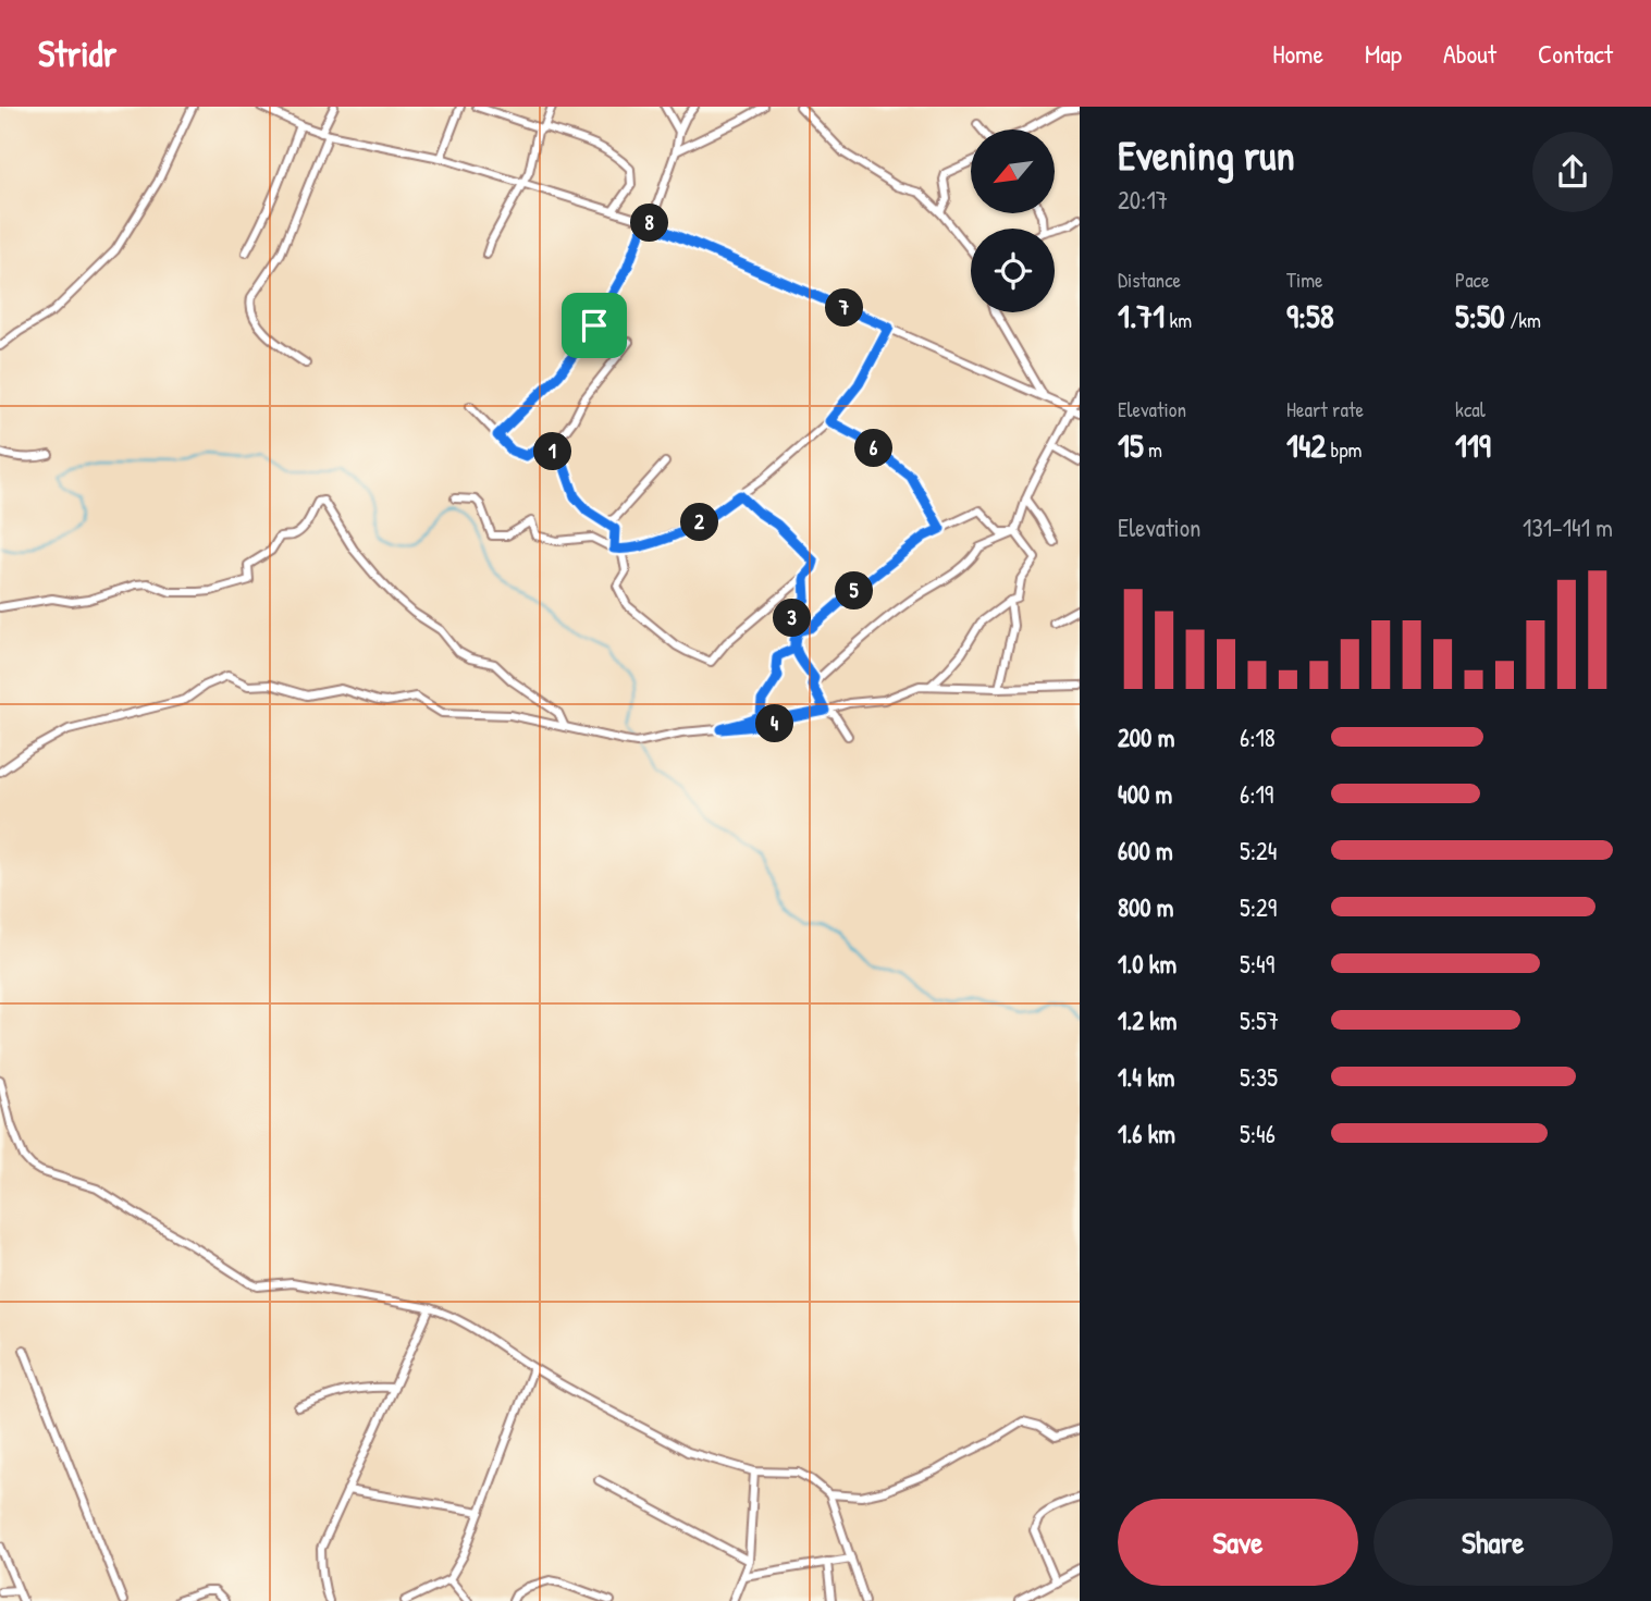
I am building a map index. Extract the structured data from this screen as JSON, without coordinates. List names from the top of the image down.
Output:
{
  "north": "bottom left",
  "page": {
    "header": "Stridr",
    "nav": [
      "Home",
      "Map",
      "About",
      "Contact"
    ],
    "heading": ["Evening run", "20:17"],
    "pins": [
      "8",
      "7",
      "6",
      "1",
      "2",
      "5",
      "3",
      "4"
    ],
    "stats": [
      ["Distance", "1.71 km"],
      ["Time", "9:58"],
      ["Pace", "5:50 /km"],
      ["Elevation", "15 m"],
      ["Heart rate", "142 bpm"],
      ["kcal", "119"]
    ],
    "chart": ["Elevation", "131–141 m"],
    "list": [
      {
        "name": "200 m",
        "note": "6:18"
      },
      {
        "name": "400 m",
        "note": "6:19"
      },
      {
        "name": "600 m",
        "note": "5:24"
      },
      {
        "name": "800 m",
        "note": "5:29"
      },
      {
        "name": "1.0 km",
        "note": "5:49"
      },
      {
        "name": "1.2 km",
        "note": "5:57"
      },
      {
        "name": "1.4 km",
        "note": "5:35"
      },
      {
        "name": "1.6 km",
        "note": "5:46"
      }
    ],
    "buttons": ["Save", "Share"]
  }
}
